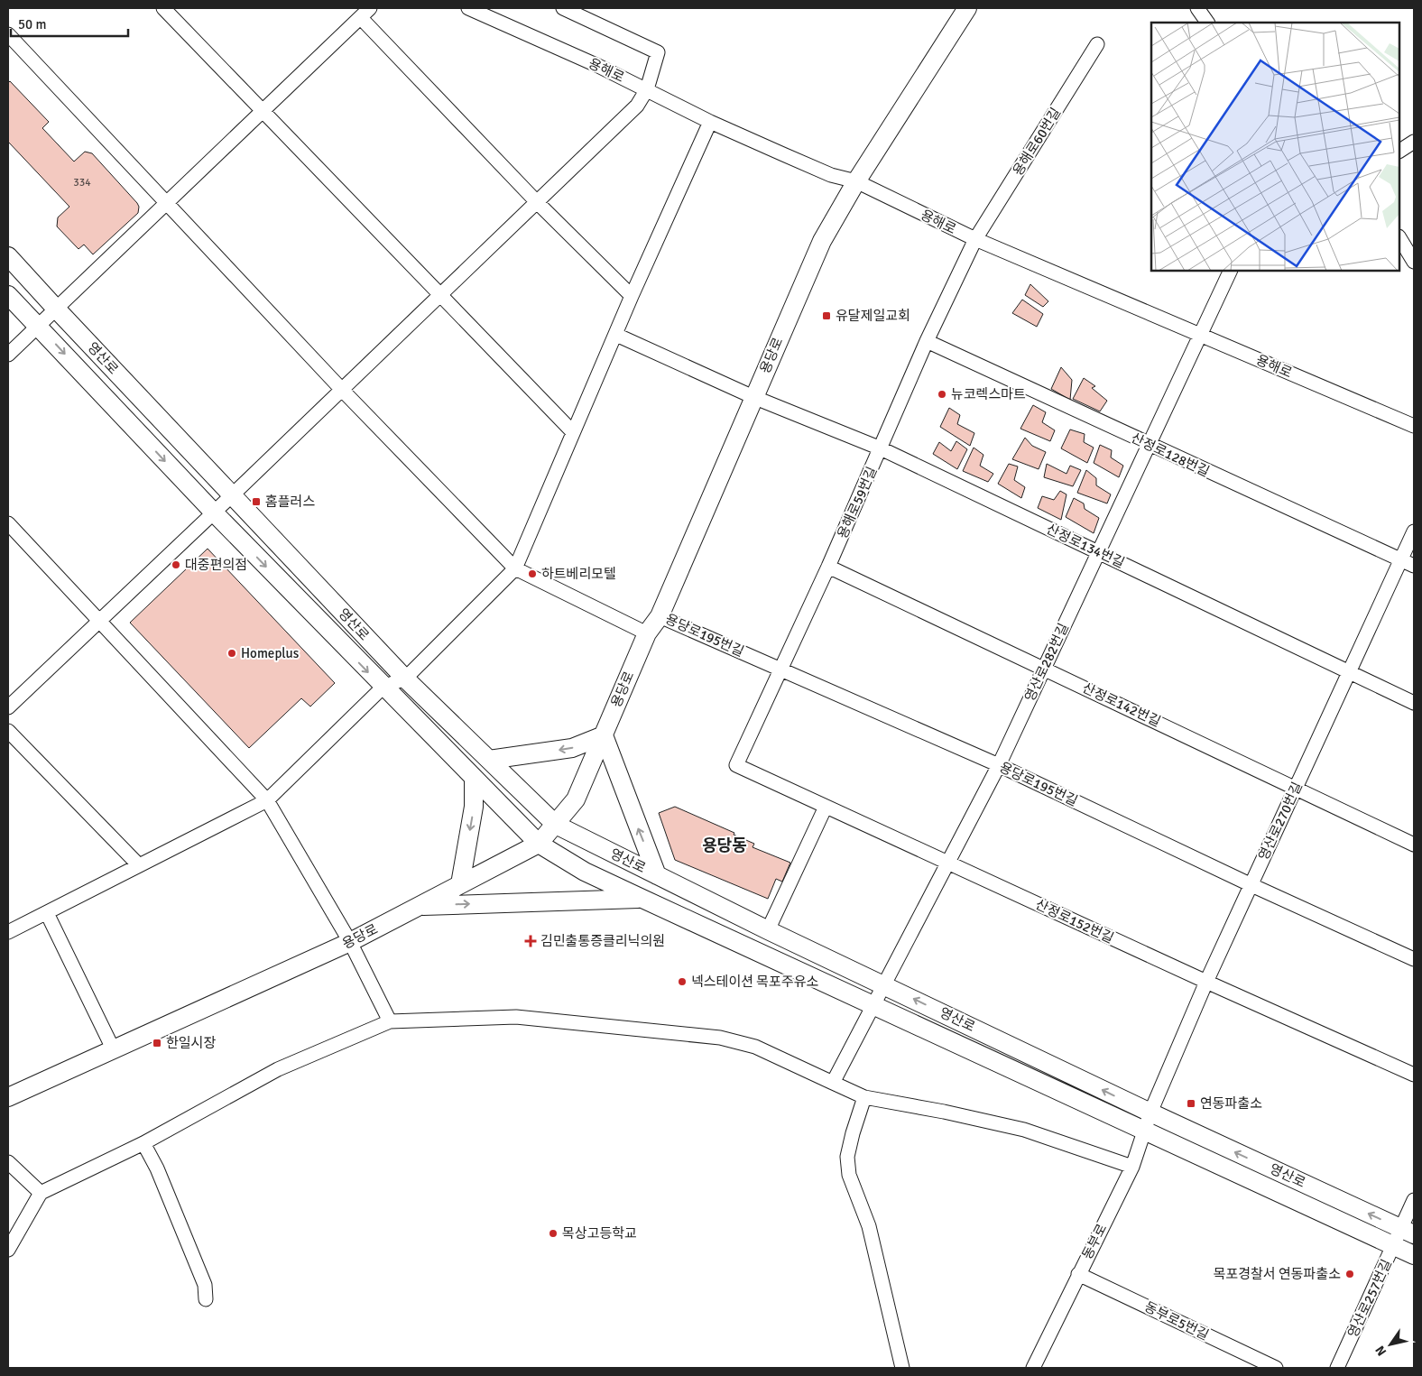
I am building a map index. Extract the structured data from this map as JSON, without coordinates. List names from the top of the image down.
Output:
{
  "streets": {
    "street": [
      "용해로",
      "용해로60번길",
      "용당로",
      "영산로",
      "산정로128번길",
      "용해로59번길",
      "산정로134번길",
      "용당로195번길",
      "영산로282번길",
      "산정로142번길",
      "영산로270번길",
      "산정로152번길",
      "동부로",
      "영산로257번길",
      "동부로5번길"
    ]
  },
  "crossings": [
    ["용해로", "용해로60번길"],
    ["용해로", "용당로"],
    ["용해로", "용해로59번길"],
    ["용해로", "영산로282번길"],
    ["용해로60번길", "용해로59번길"],
    ["용당로", "영산로"],
    ["용당로", "산정로134번길"],
    ["용당로", "용당로195번길"],
    ["영산로", "영산로282번길"],
    ["영산로", "영산로270번길"],
    ["영산로", "동부로"],
    ["영산로", "영산로257번길"],
    ["산정로128번길", "용해로59번길"],
    ["산정로128번길", "영산로282번길"],
    ["산정로128번길", "영산로270번길"],
    ["용해로59번길", "산정로134번길"],
    ["용해로59번길", "용당로195번길"],
    ["용해로59번길", "산정로142번길"],
    ["용해로59번길", "산정로152번길"],
    ["산정로134번길", "영산로282번길"],
    ["산정로134번길", "영산로270번길"],
    ["용당로195번길", "영산로282번길"],
    ["용당로195번길", "영산로270번길"],
    ["영산로282번길", "산정로142번길"],
    ["영산로282번길", "산정로152번길"],
    ["산정로142번길", "영산로270번길"],
    ["영산로270번길", "산정로152번길"],
    ["영산로270번길", "동부로"],
    ["동부로", "동부로5번길"]
  ],
  "districts": ["용당동"],
  "places": {
    "transit": [
      "유달제일교회",
      "홈플러스",
      "한일시장",
      "연동파출소"
    ],
    "other": [
      "뉴코렉스마트",
      "대중편의점",
      "하트베리모텔",
      "Homeplus",
      "넥스테이션 목포주유소",
      "목상고등학교",
      "목포경찰서 연동파출소"
    ],
    "health": ["김민출통증클리닉의원"]
  },
  "house_numbers": ["334"],
  "scale_bar": "50 m",
  "north": "bottom left"
}
